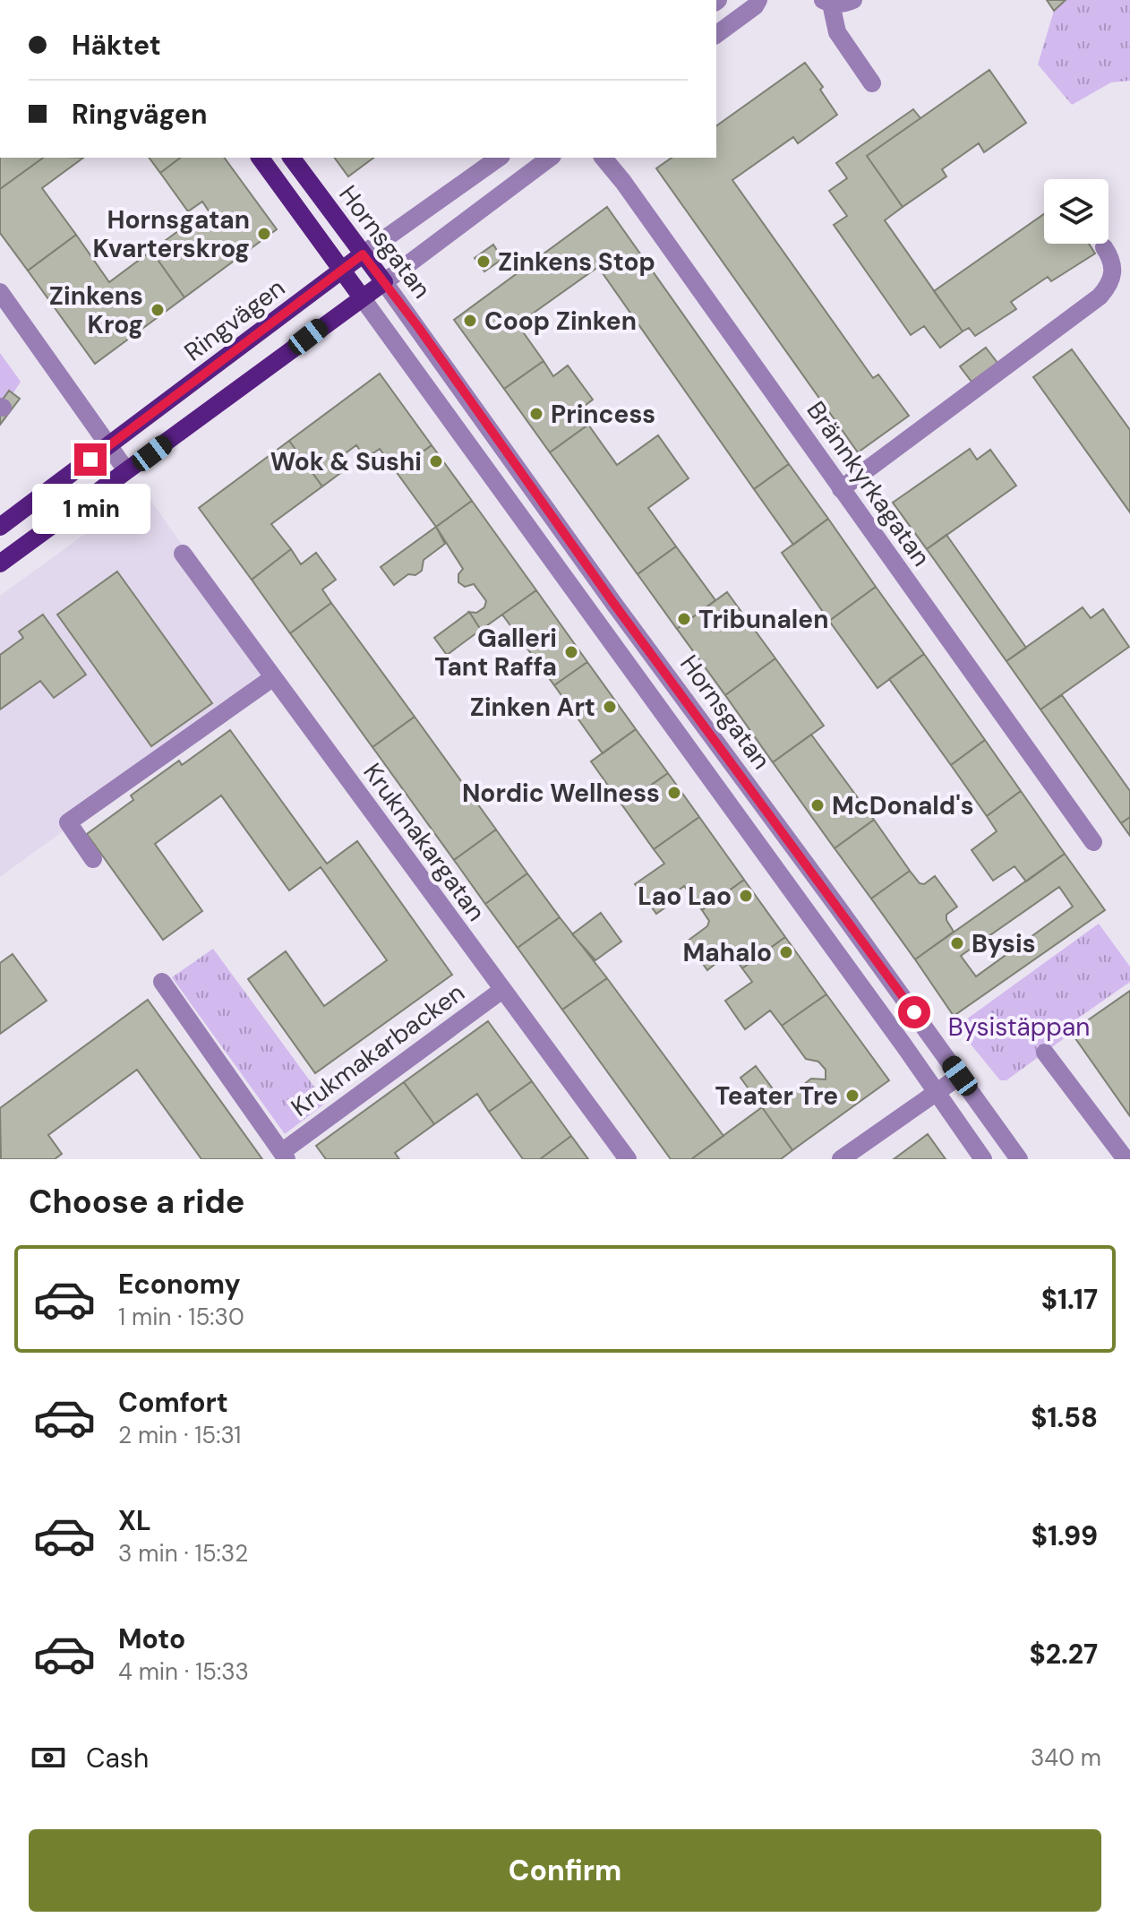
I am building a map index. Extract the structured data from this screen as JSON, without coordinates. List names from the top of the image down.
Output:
{
  "streets": {
    "main road": ["Hornsgatan", "Ringvägen"],
    "street": ["Brännkyrkagatan", "Krukmakargatan", "Krukmakarbacken"]
  },
  "crossings": [
    ["Hornsgatan", "Ringvägen"],
    ["Krukmakargatan", "Krukmakarbacken"]
  ],
  "parks": ["Bysistäppan"],
  "places": [
    "Hornsgatan Kvarterskrog",
    "Zinkens Stop",
    "Zinkens Krog",
    "Coop Zinken",
    "Princess",
    "Wok & Sushi",
    "Tribunalen",
    "Galleri Tant Raffa",
    "Zinken Art",
    "Nordic Wellness",
    "McDonald's",
    "Lao Lao",
    "Bysis",
    "Mahalo",
    "Teater Tre"
  ],
  "page": {
    "banner": ["Häktet", "Ringvägen"],
    "bubble": "1 min",
    "heading": "Choose a ride",
    "list": [
      {
        "name": "Economy",
        "note": "1 min · 15:30",
        "value": "$1.17"
      },
      {
        "name": "Comfort",
        "note": "2 min · 15:31",
        "value": "$1.58"
      },
      {
        "name": "XL",
        "note": "3 min · 15:32",
        "value": "$1.99"
      },
      {
        "name": "Moto",
        "note": "4 min · 15:33",
        "value": "$2.27"
      }
    ],
    "pay": ["Cash", "340 m"],
    "buttons": "Confirm"
  }
}
